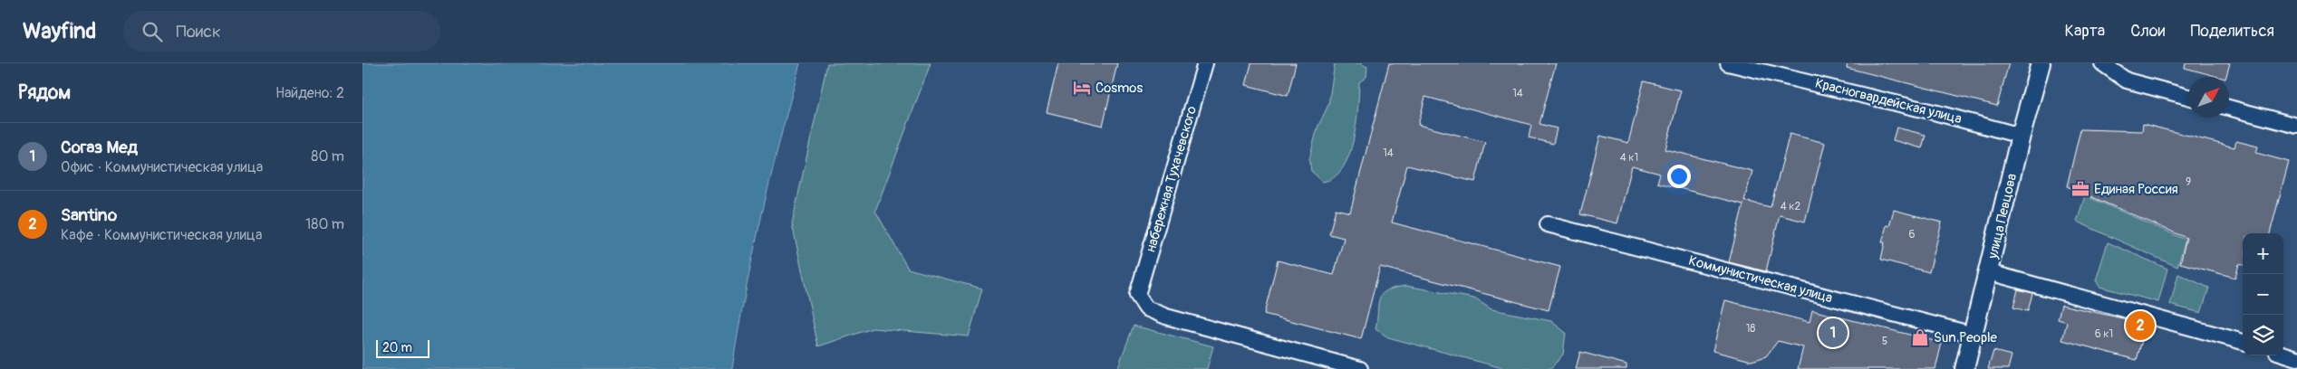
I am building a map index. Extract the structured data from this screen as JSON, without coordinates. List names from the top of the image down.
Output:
{
  "streets": {
    "street": [
      "Красногвардейская улица",
      "набережная Тухачевского",
      "улица Певцова",
      "Коммунистическая улица"
    ]
  },
  "crossings": [
    ["Красногвардейская улица", "улица Певцова"],
    ["улица Певцова", "Коммунистическая улица"]
  ],
  "places": {
    "hotel": ["Cosmos"],
    "office": ["Единая Россия"],
    "shop": ["Sun People"]
  },
  "house_numbers": [
    "14",
    "14",
    "4 к1",
    "9",
    "4 к2",
    "6",
    "18",
    "6 к1",
    "5"
  ],
  "scale_bar": "20 m",
  "north": "top right",
  "page": {
    "header": "Wayfind",
    "search": "Поиск",
    "nav": ["Карта", "Слои", "Поделиться"],
    "heading": ["Рядом", "Найдено: 2"],
    "list": [
      {
        "mark": "1",
        "name": "Согаз Мед",
        "note": "Офис · Коммунистическая улица",
        "value": "80 m"
      },
      {
        "mark": "2",
        "name": "Santino",
        "note": "Кафе · Коммунистическая улица",
        "value": "180 m"
      }
    ],
    "map_buttons": ["+", "−"],
    "pins": ["2", "1"],
    "scale": "20 m"
  }
}
